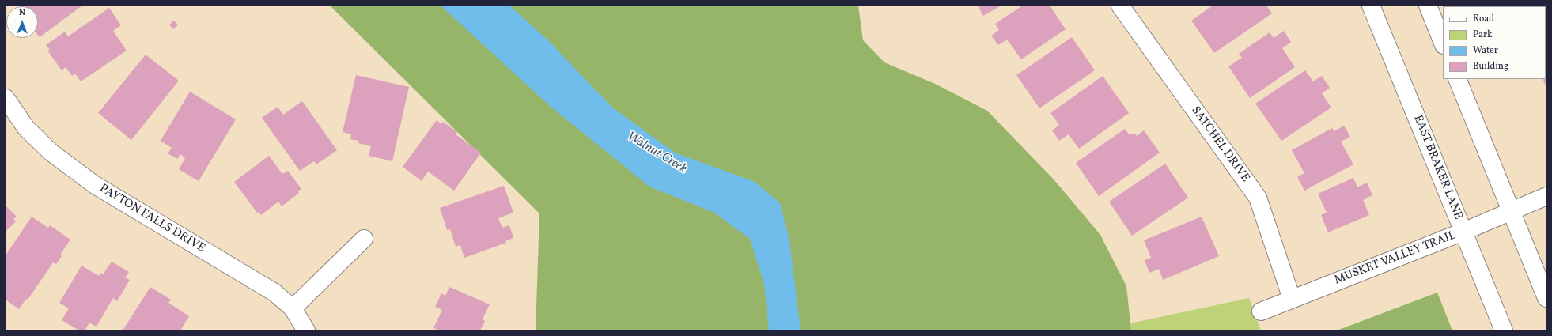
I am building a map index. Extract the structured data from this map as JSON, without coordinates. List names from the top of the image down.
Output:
{
  "streets": {
    "street": [
      "SATCHEL DRIVE",
      "EAST BRAKER LANE",
      "PAYTON FALLS DRIVE",
      "MUSKET VALLEY TRAIL"
    ]
  },
  "crossings": [
    ["SATCHEL DRIVE", "MUSKET VALLEY TRAIL"],
    ["EAST BRAKER LANE", "MUSKET VALLEY TRAIL"]
  ],
  "water": ["Walnut Creek"],
  "legend": [
    "Road",
    "Park",
    "Water",
    "Building"
  ],
  "north": "top"
}
